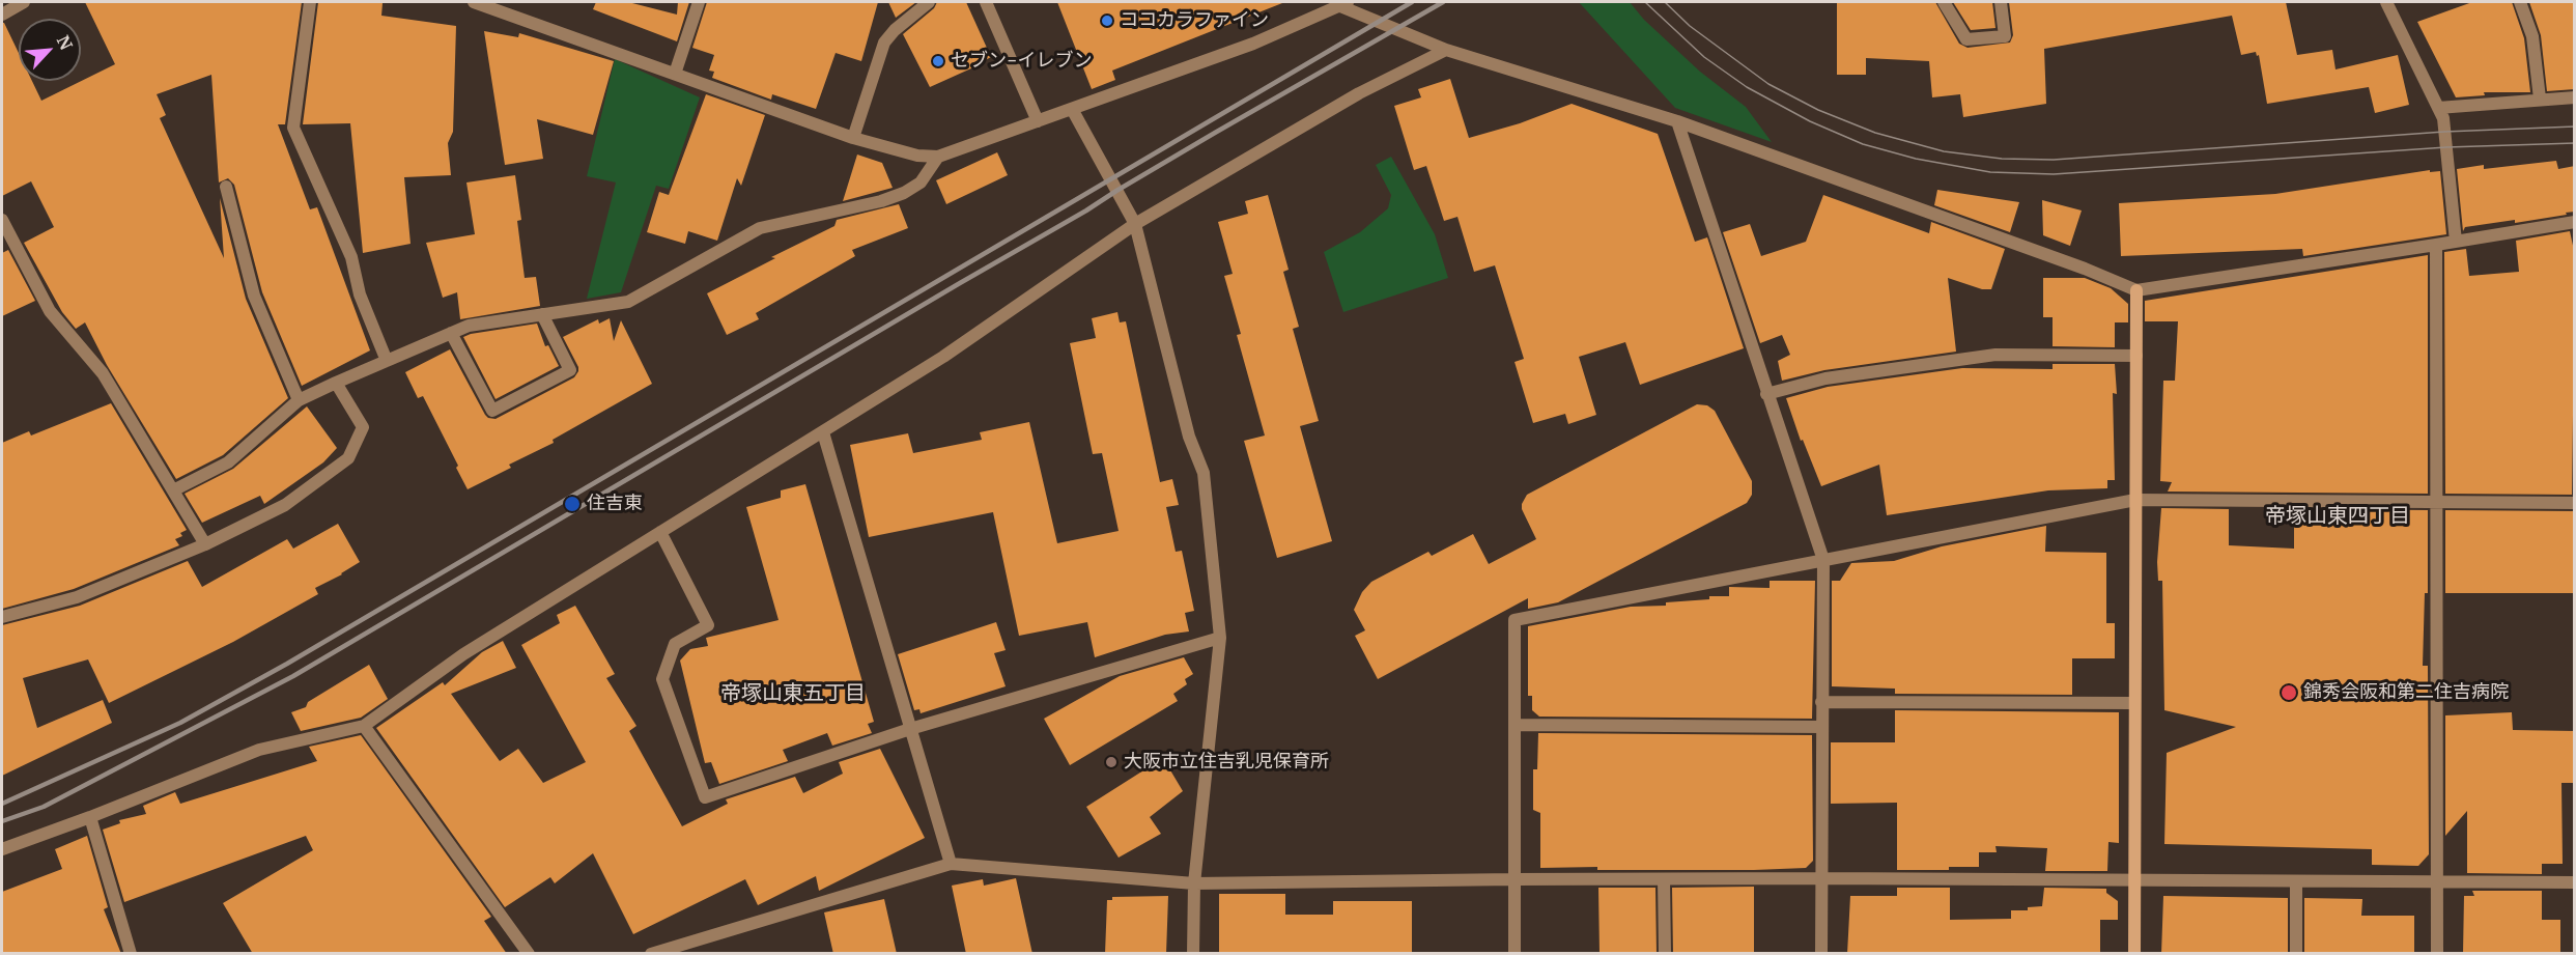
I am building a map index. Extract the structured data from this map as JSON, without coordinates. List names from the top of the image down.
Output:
{
  "districts": ["帝塚山東四丁目", "帝塚山東五丁目"],
  "places": [
    "ココカラファイン",
    "セブン-イレブン",
    "住吉東",
    "錦秀会阪和第二住吉病院",
    "大阪市立住吉乳児保育所"
  ],
  "north": "top right"
}
